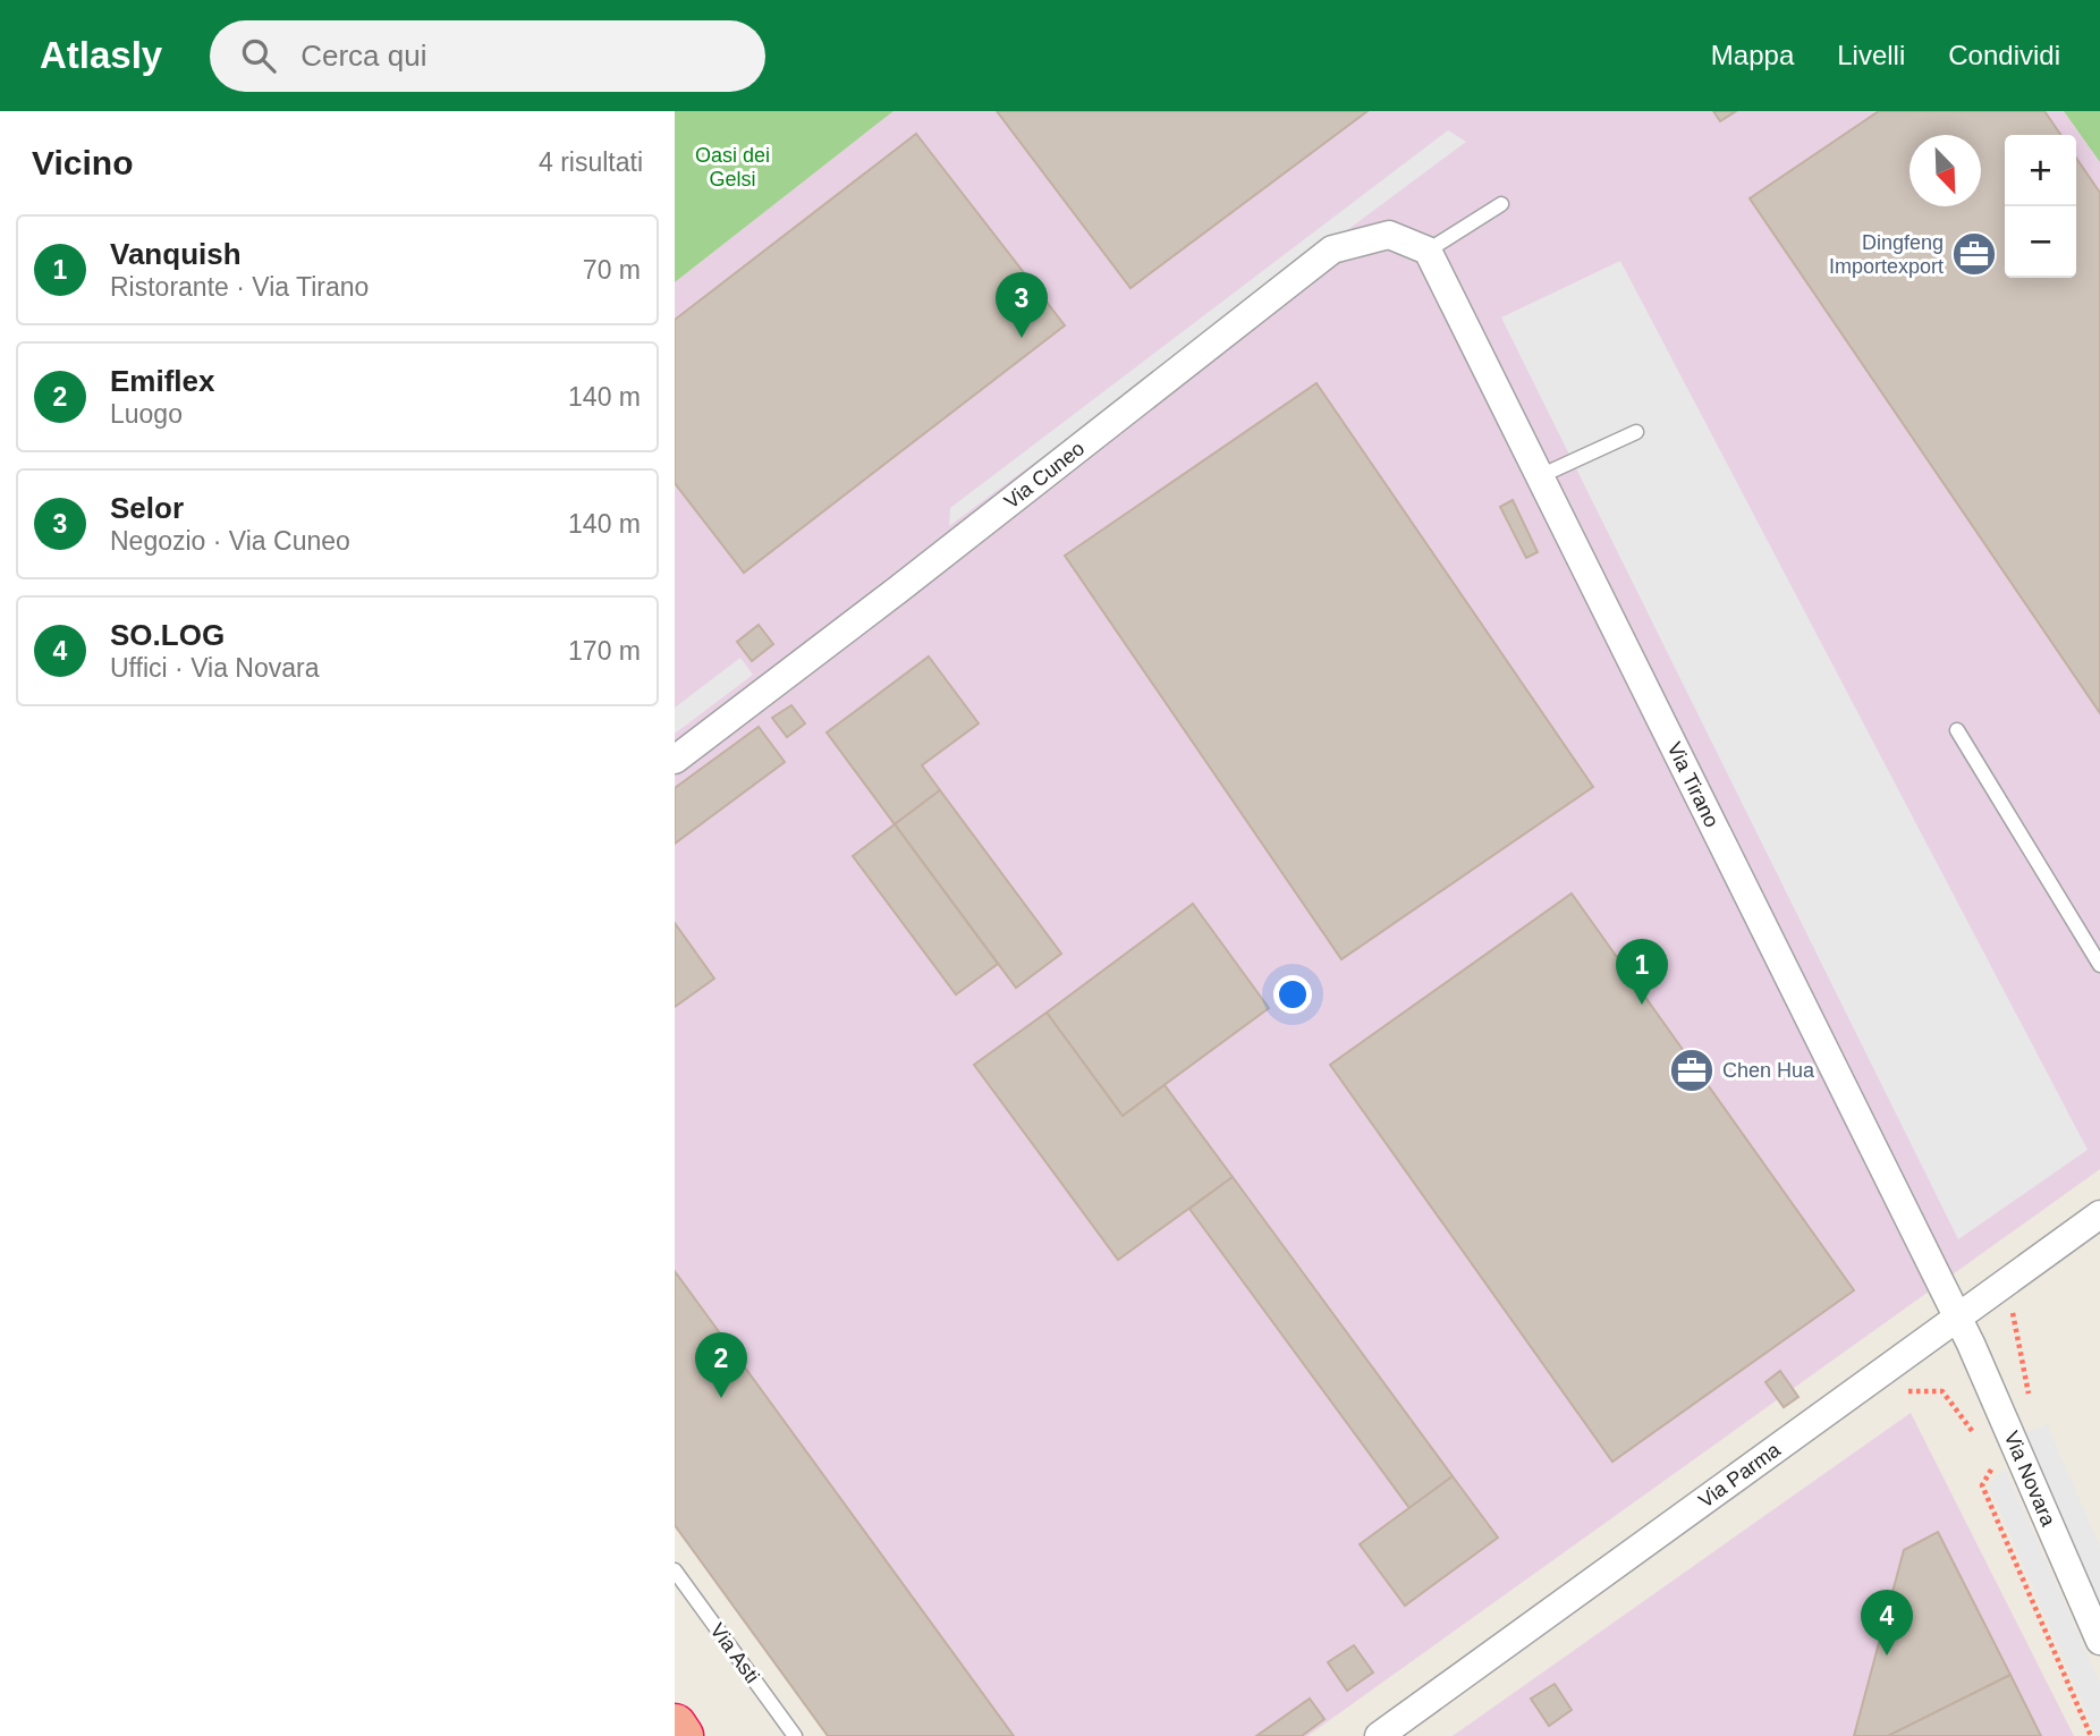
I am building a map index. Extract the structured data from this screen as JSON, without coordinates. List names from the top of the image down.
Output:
{
  "streets": {
    "street": [
      "Via Cuneo",
      "Via Tirano",
      "Via Parma",
      "Via Novara"
    ],
    "lane": ["Via Asti"]
  },
  "crossings": [
    ["Via Cuneo", "Via Tirano"],
    ["Via Tirano", "Via Parma"],
    ["Via Tirano", "Via Novara"],
    ["Via Parma", "Via Novara"]
  ],
  "parks": ["Oasi dei Gelsi"],
  "places": {
    "office": ["Dingfeng Importexport", "Chen Hua"]
  },
  "north": "bottom right",
  "page": {
    "header": "Atlasly",
    "search": "Cerca qui",
    "nav": ["Mappa", "Livelli", "Condividi"],
    "heading": ["Vicino", "4 risultati"],
    "map_buttons": ["+", "−"],
    "list": [
      {
        "mark": "1",
        "name": "Vanquish",
        "note": "Ristorante · Via Tirano",
        "value": "70 m"
      },
      {
        "mark": "2",
        "name": "Emiflex",
        "note": "Luogo",
        "value": "140 m"
      },
      {
        "mark": "3",
        "name": "Selor",
        "note": "Negozio · Via Cuneo",
        "value": "140 m"
      },
      {
        "mark": "4",
        "name": "SO.LOG",
        "note": "Uffici · Via Novara",
        "value": "170 m"
      }
    ],
    "pins": [
      "3",
      "1",
      "2",
      "4"
    ]
  }
}
